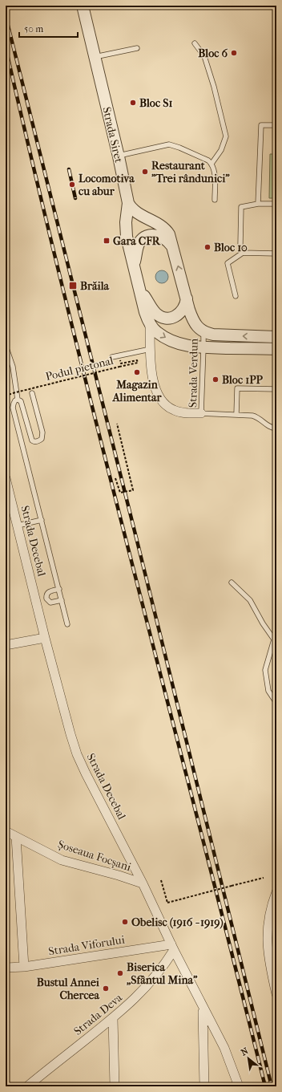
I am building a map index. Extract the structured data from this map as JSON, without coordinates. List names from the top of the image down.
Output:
{
  "streets": {
    "street": [
      "Strada Siret",
      "Strada Decebal",
      "Șoseaua Focșani",
      "Strada Viforului",
      "Strada Deva"
    ],
    "lane": ["Strada Verdun"],
    "path": ["Podul pietonal"]
  },
  "crossings": [
    ["Strada Siret", "Strada Verdun"],
    ["Strada Decebal", "Șoseaua Focșani"],
    ["Strada Decebal", "Strada Viforului"],
    ["Strada Decebal", "Strada Deva"],
    ["Strada Viforului", "Strada Deva"]
  ],
  "places": {
    "other": [
      "Bloc 6",
      "Bloc S1",
      "Restaurant \"Trei rândunici\"",
      "Locomotiva cu abur",
      "Bloc 10",
      "Magazin Alimentar",
      "Bloc 1PP",
      "Obelisc (1916 - 1919)",
      "Biserica „Sfântul Mina\"",
      "Bustul Annei Chercea"
    ],
    "transit": ["Gara CFR", "Brăila"]
  },
  "scale_bar": "50 m",
  "north": "top left"
}
